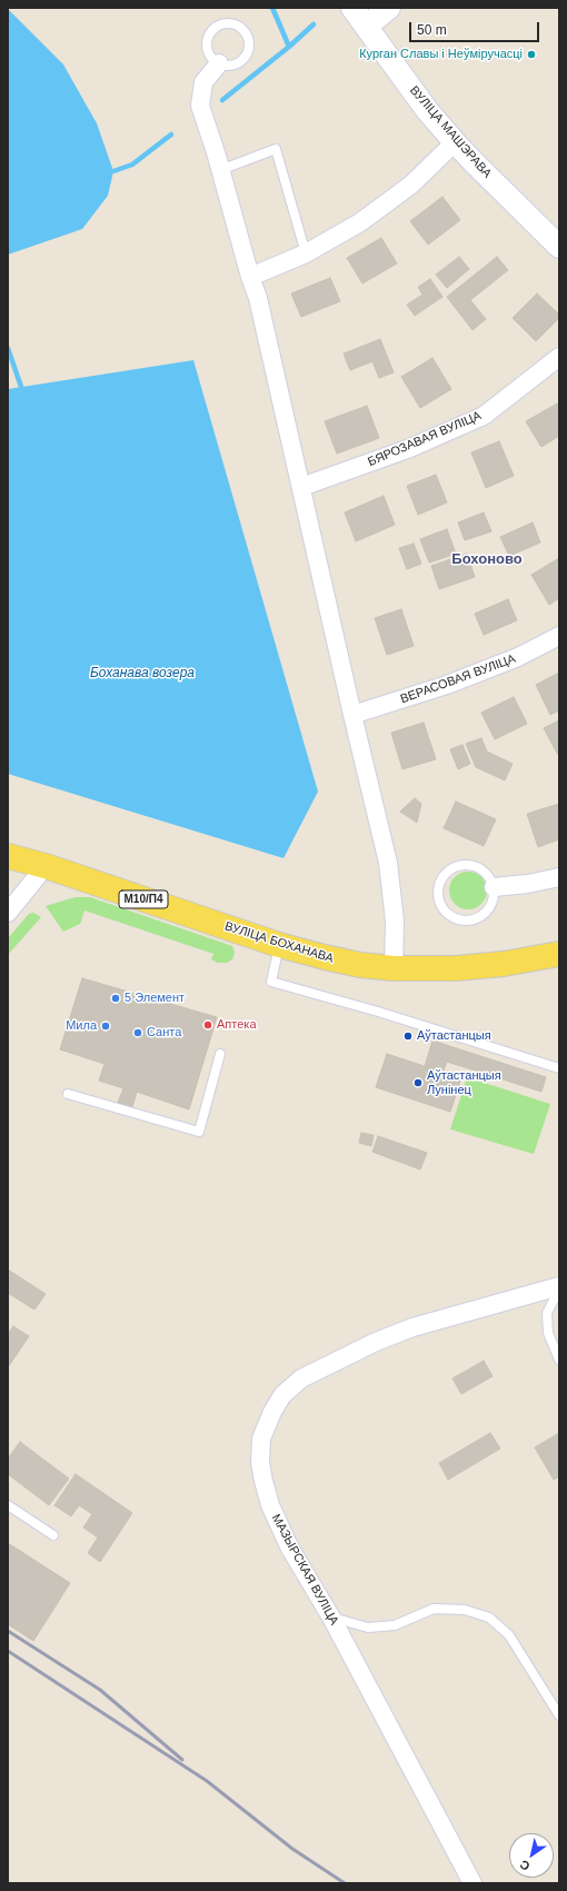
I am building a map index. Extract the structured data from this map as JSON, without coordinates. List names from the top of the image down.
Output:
{
  "streets": {
    "main road": ["М10/П4", "ВУЛІЦА БОХАНАВА"],
    "street": [
      "ВУЛІЦА МАШЭРАВА",
      "БЯРОЗАВАЯ ВУЛІЦА",
      "ВЕРАСОВАЯ ВУЛІЦА",
      "МАЗЫРСКАЯ ВУЛІЦА"
    ]
  },
  "districts": ["Бохоново"],
  "water": ["Боханава возера"],
  "places": [
    "Курган Славы і Неўміручасці",
    "5 Элемент",
    "Аптека",
    "Мила",
    "Санта",
    "Аўтастанцыя",
    "Аўтастанцыя Лунінец"
  ],
  "scale_bar": "50 m",
  "north": "bottom left"
}
